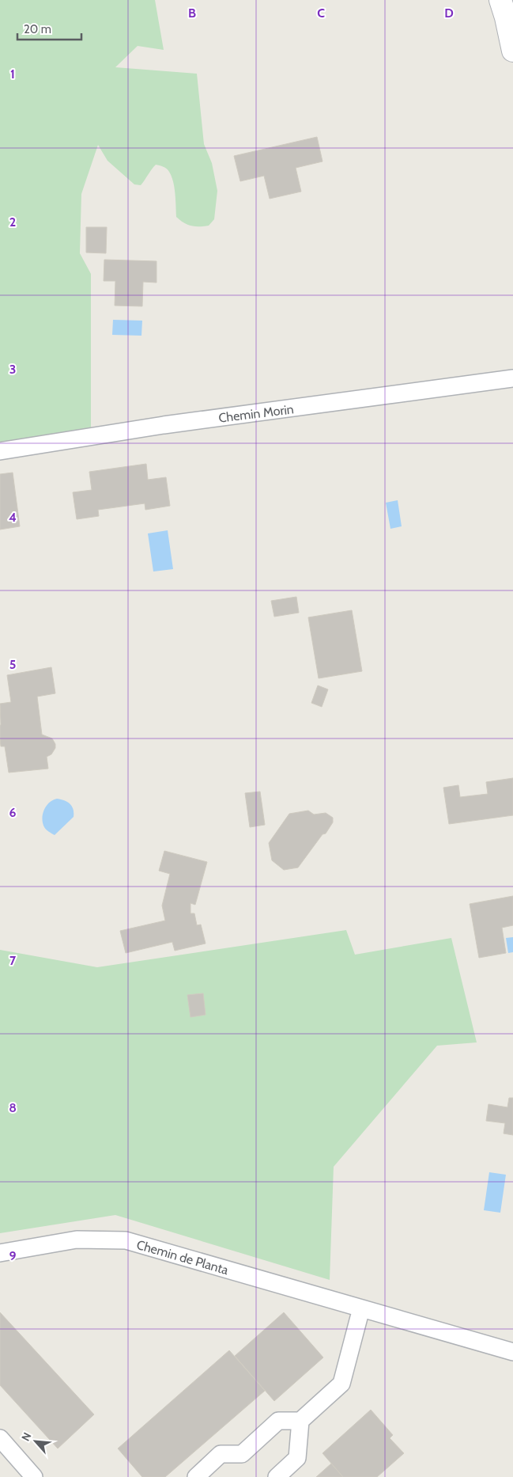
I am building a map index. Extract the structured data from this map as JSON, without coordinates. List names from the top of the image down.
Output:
{
  "streets": {
    "street": ["Chemin Morin", "Chemin de Planta"]
  },
  "scale_bar": "20 m",
  "north": "top left",
  "grid": {
    "columns": ["B", "C", "D"],
    "rows": [
      "1",
      "2",
      "3",
      "4",
      "5",
      "6",
      "7",
      "8",
      "9"
    ]
  }
}
